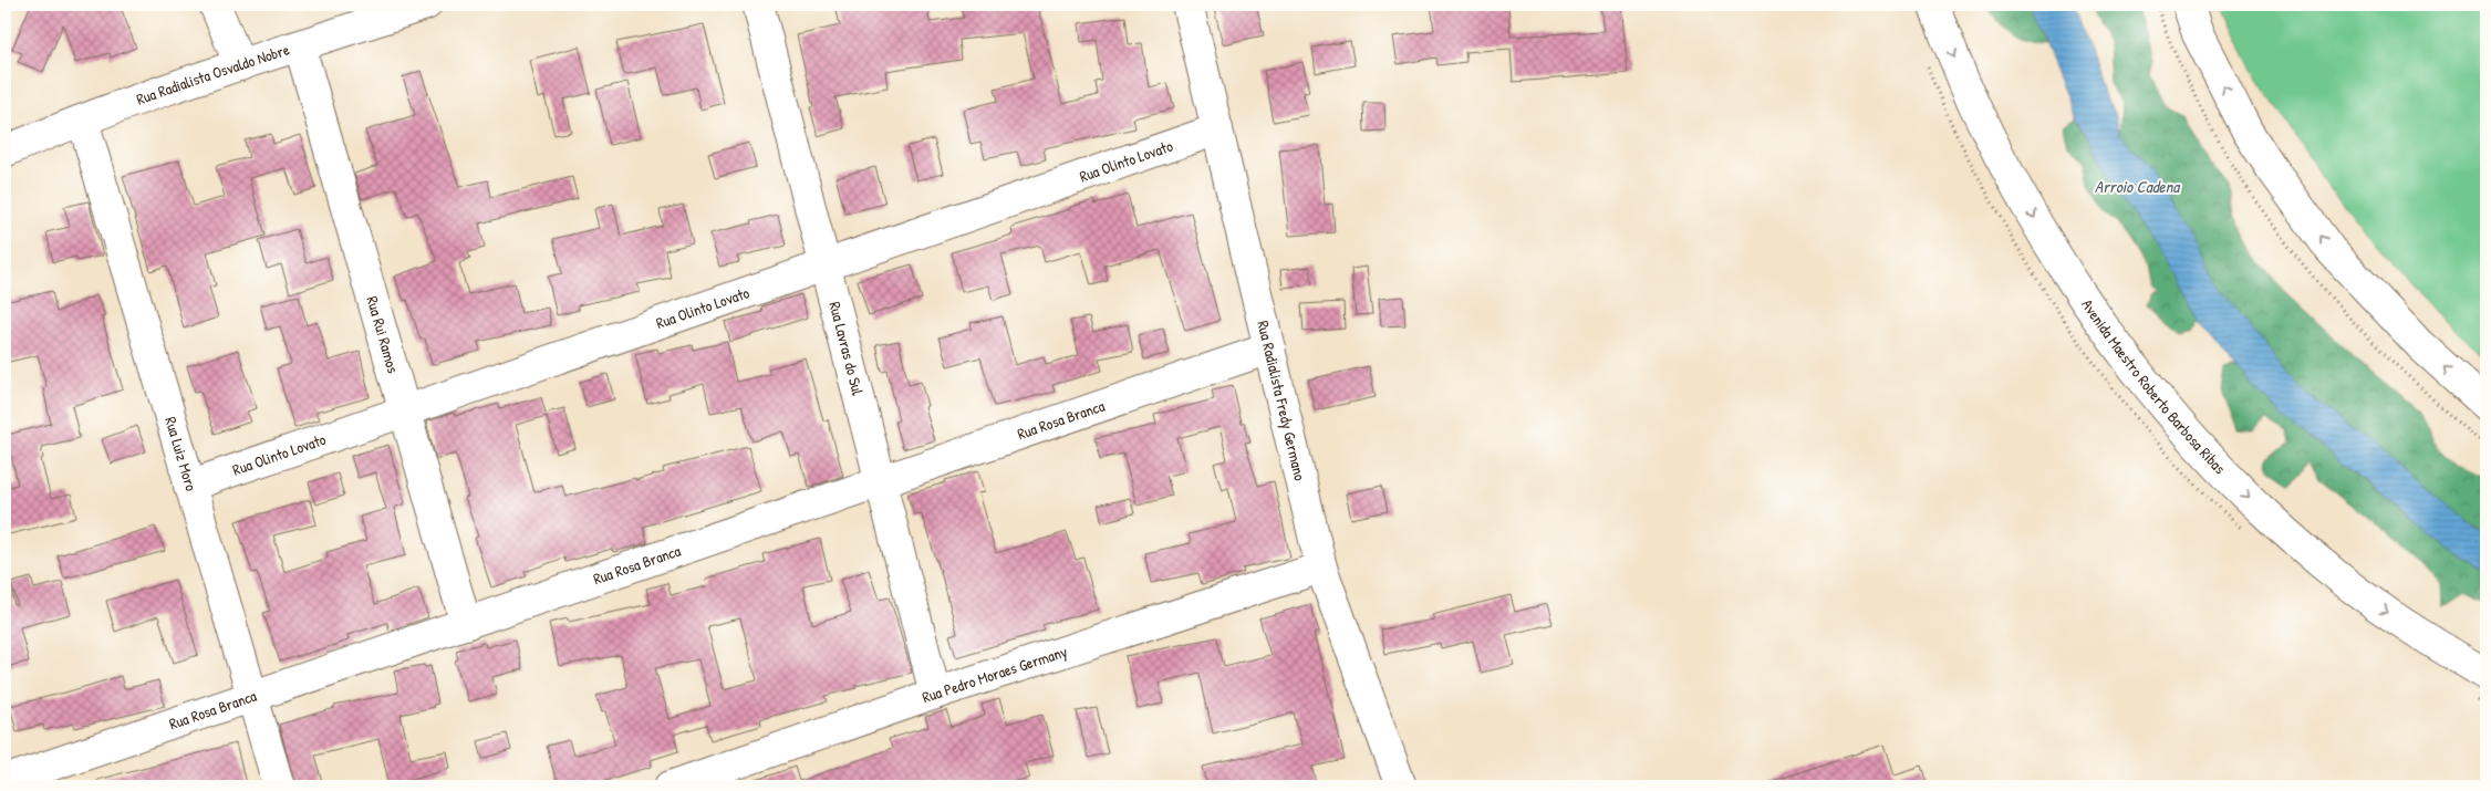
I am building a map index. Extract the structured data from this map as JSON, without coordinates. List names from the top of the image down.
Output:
{
  "streets": {
    "street": [
      "Rua Radialista Osvaldo Nobre",
      "Rua Olinto Lovato",
      "Rua Rui Ramos",
      "Rua Lavras do Sul",
      "Avenida Maestro Roberto Barbosa Ribas",
      "Rua Radialista Fredy Germano",
      "Rua Rosa Branca",
      "Rua Luiz Moro",
      "Rua Pedro Moraes Germany"
    ]
  },
  "crossings": [
    ["Rua Radialista Osvaldo Nobre", "Rua Rui Ramos"],
    ["Rua Radialista Osvaldo Nobre", "Rua Luiz Moro"],
    ["Rua Olinto Lovato", "Rua Rui Ramos"],
    ["Rua Olinto Lovato", "Rua Lavras do Sul"],
    ["Rua Olinto Lovato", "Rua Radialista Fredy Germano"],
    ["Rua Olinto Lovato", "Rua Luiz Moro"],
    ["Rua Rui Ramos", "Rua Rosa Branca"],
    ["Rua Lavras do Sul", "Rua Rosa Branca"],
    ["Rua Lavras do Sul", "Rua Pedro Moraes Germany"],
    ["Rua Radialista Fredy Germano", "Rua Rosa Branca"],
    ["Rua Radialista Fredy Germano", "Rua Pedro Moraes Germany"],
    ["Rua Rosa Branca", "Rua Luiz Moro"]
  ],
  "water": ["Arroio Cadena"]
}
